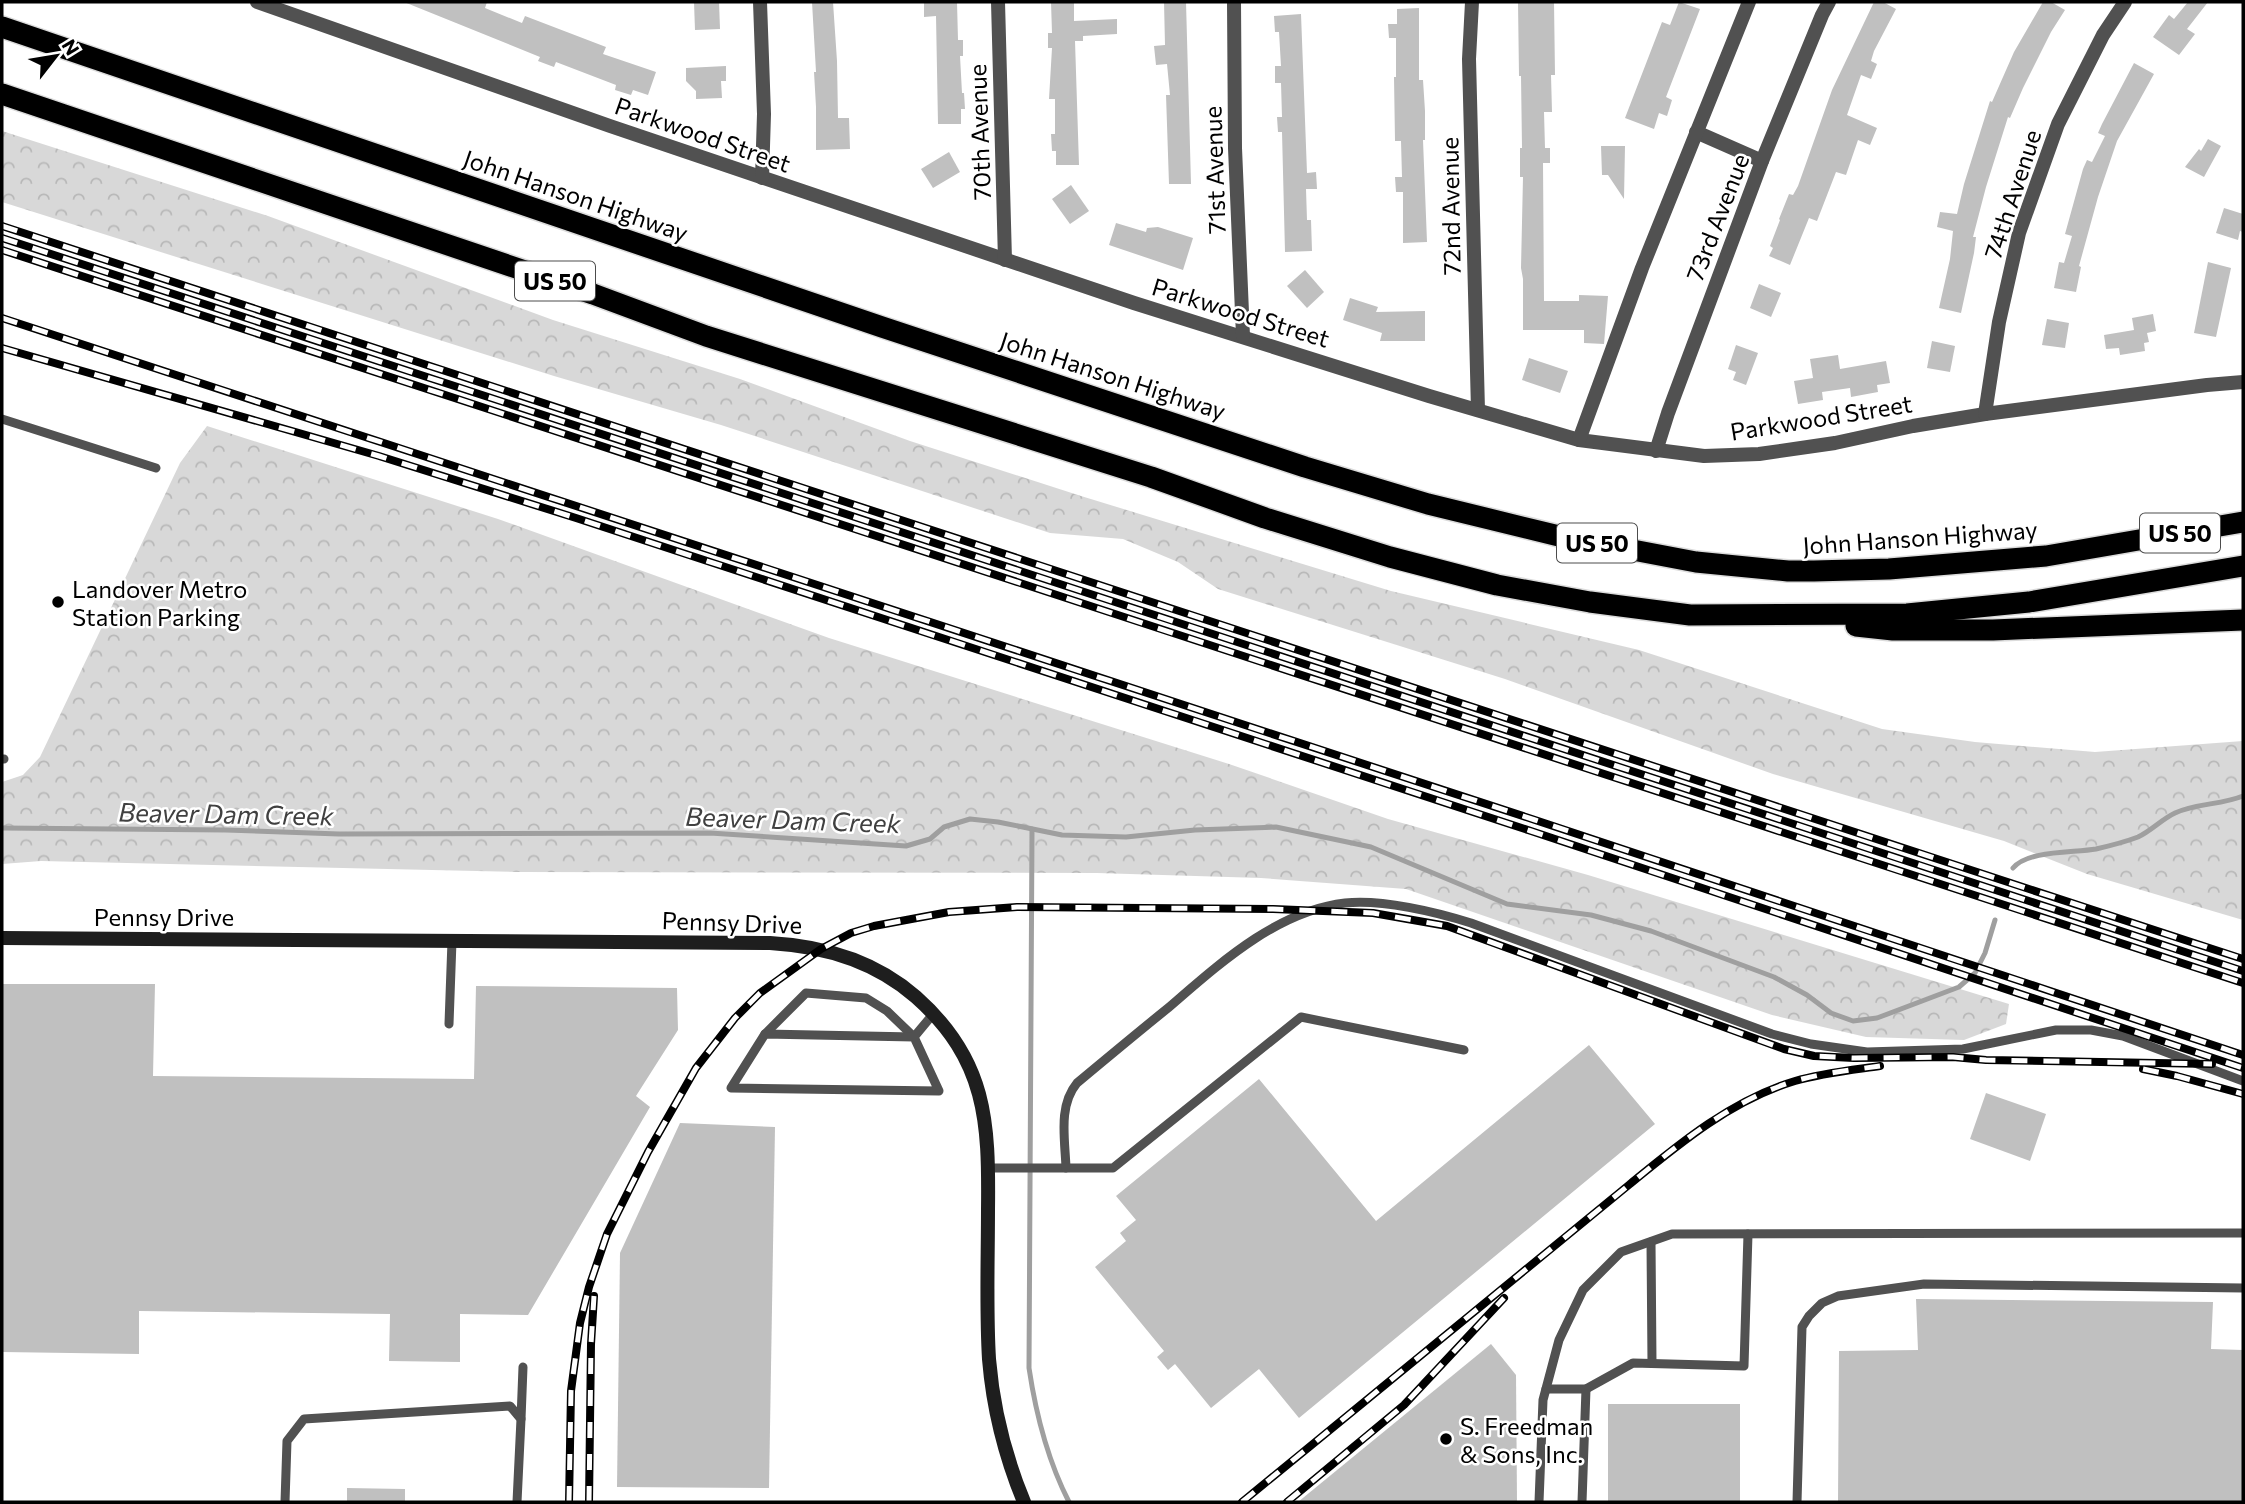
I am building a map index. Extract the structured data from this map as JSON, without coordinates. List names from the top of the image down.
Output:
{
  "streets": {
    "highway": ["John Hanson Highway", "US 50"],
    "main road": ["Pennsy Drive"],
    "street": [
      "70th Avenue",
      "Parkwood Street",
      "71st Avenue",
      "74th Avenue",
      "72nd Avenue",
      "73rd Avenue"
    ]
  },
  "crossings": [
    ["70th Avenue", "Parkwood Street"],
    ["Parkwood Street", "71st Avenue"],
    ["Parkwood Street", "74th Avenue"],
    ["Parkwood Street", "72nd Avenue"],
    ["Parkwood Street", "73rd Avenue"]
  ],
  "water": ["Beaver Dam Creek"],
  "places": ["Landover Metro Station Parking", "S. Freedman & Sons, Inc."],
  "north": "top right"
}
